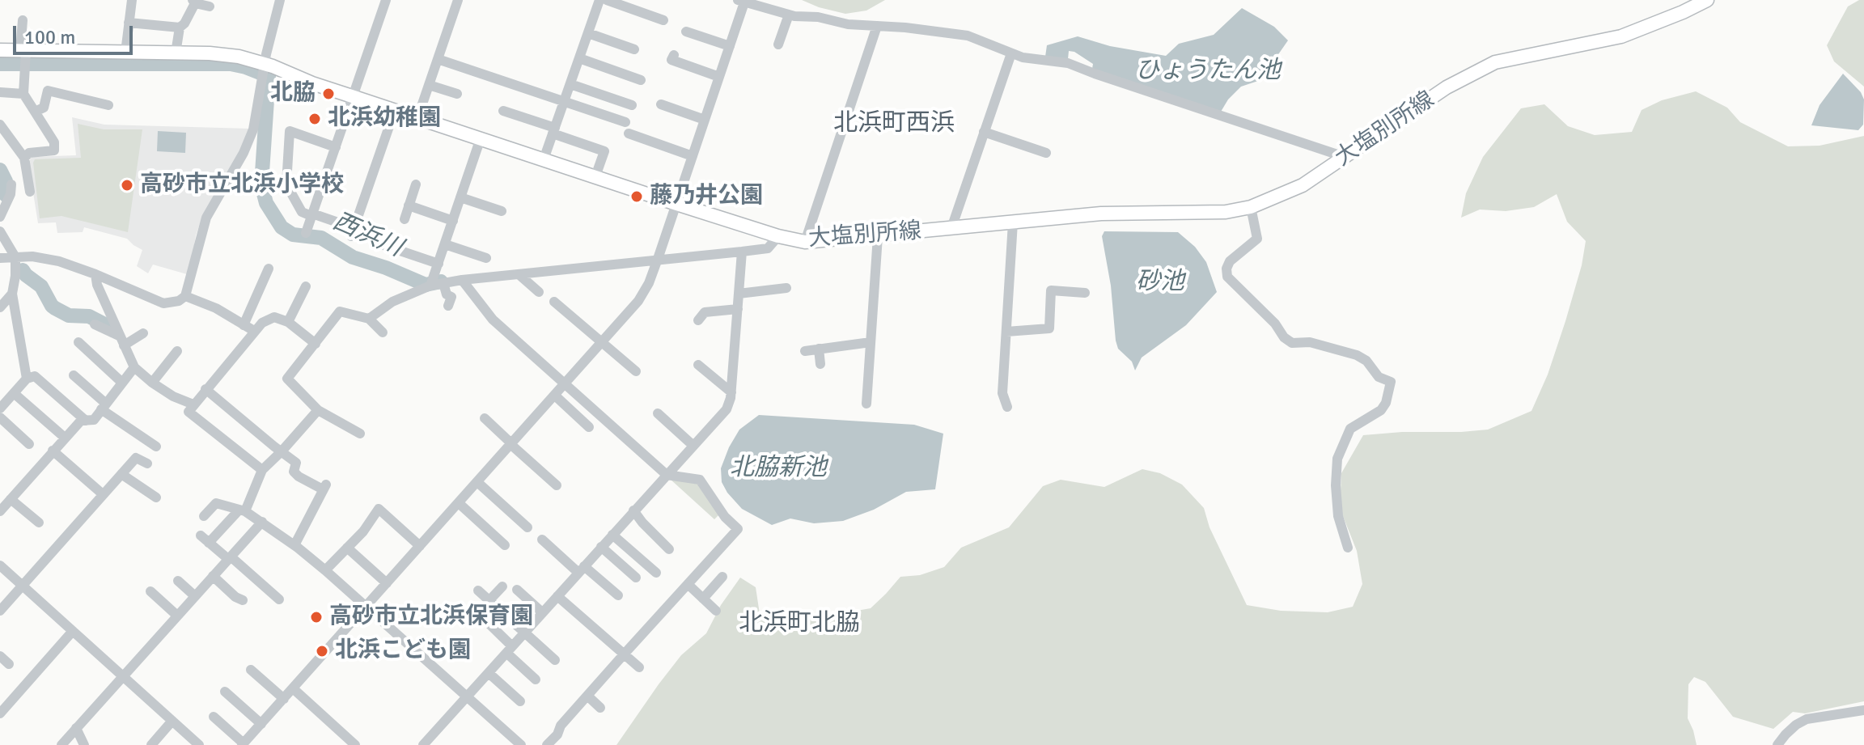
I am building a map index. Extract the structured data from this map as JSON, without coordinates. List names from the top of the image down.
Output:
{
  "streets": {
    "main road": ["大塩別所線"]
  },
  "districts": ["北浜町西浜", "北浜町北脇"],
  "water": [
    "ひょうたん池",
    "西浜川",
    "砂池",
    "北脇新池"
  ],
  "places": [
    "北脇",
    "北浜幼稚園",
    "高砂市立北浜小学校",
    "藤乃井公園",
    "高砂市立北浜保育園",
    "北浜こども園"
  ],
  "scale_bar": "100 m"
}
